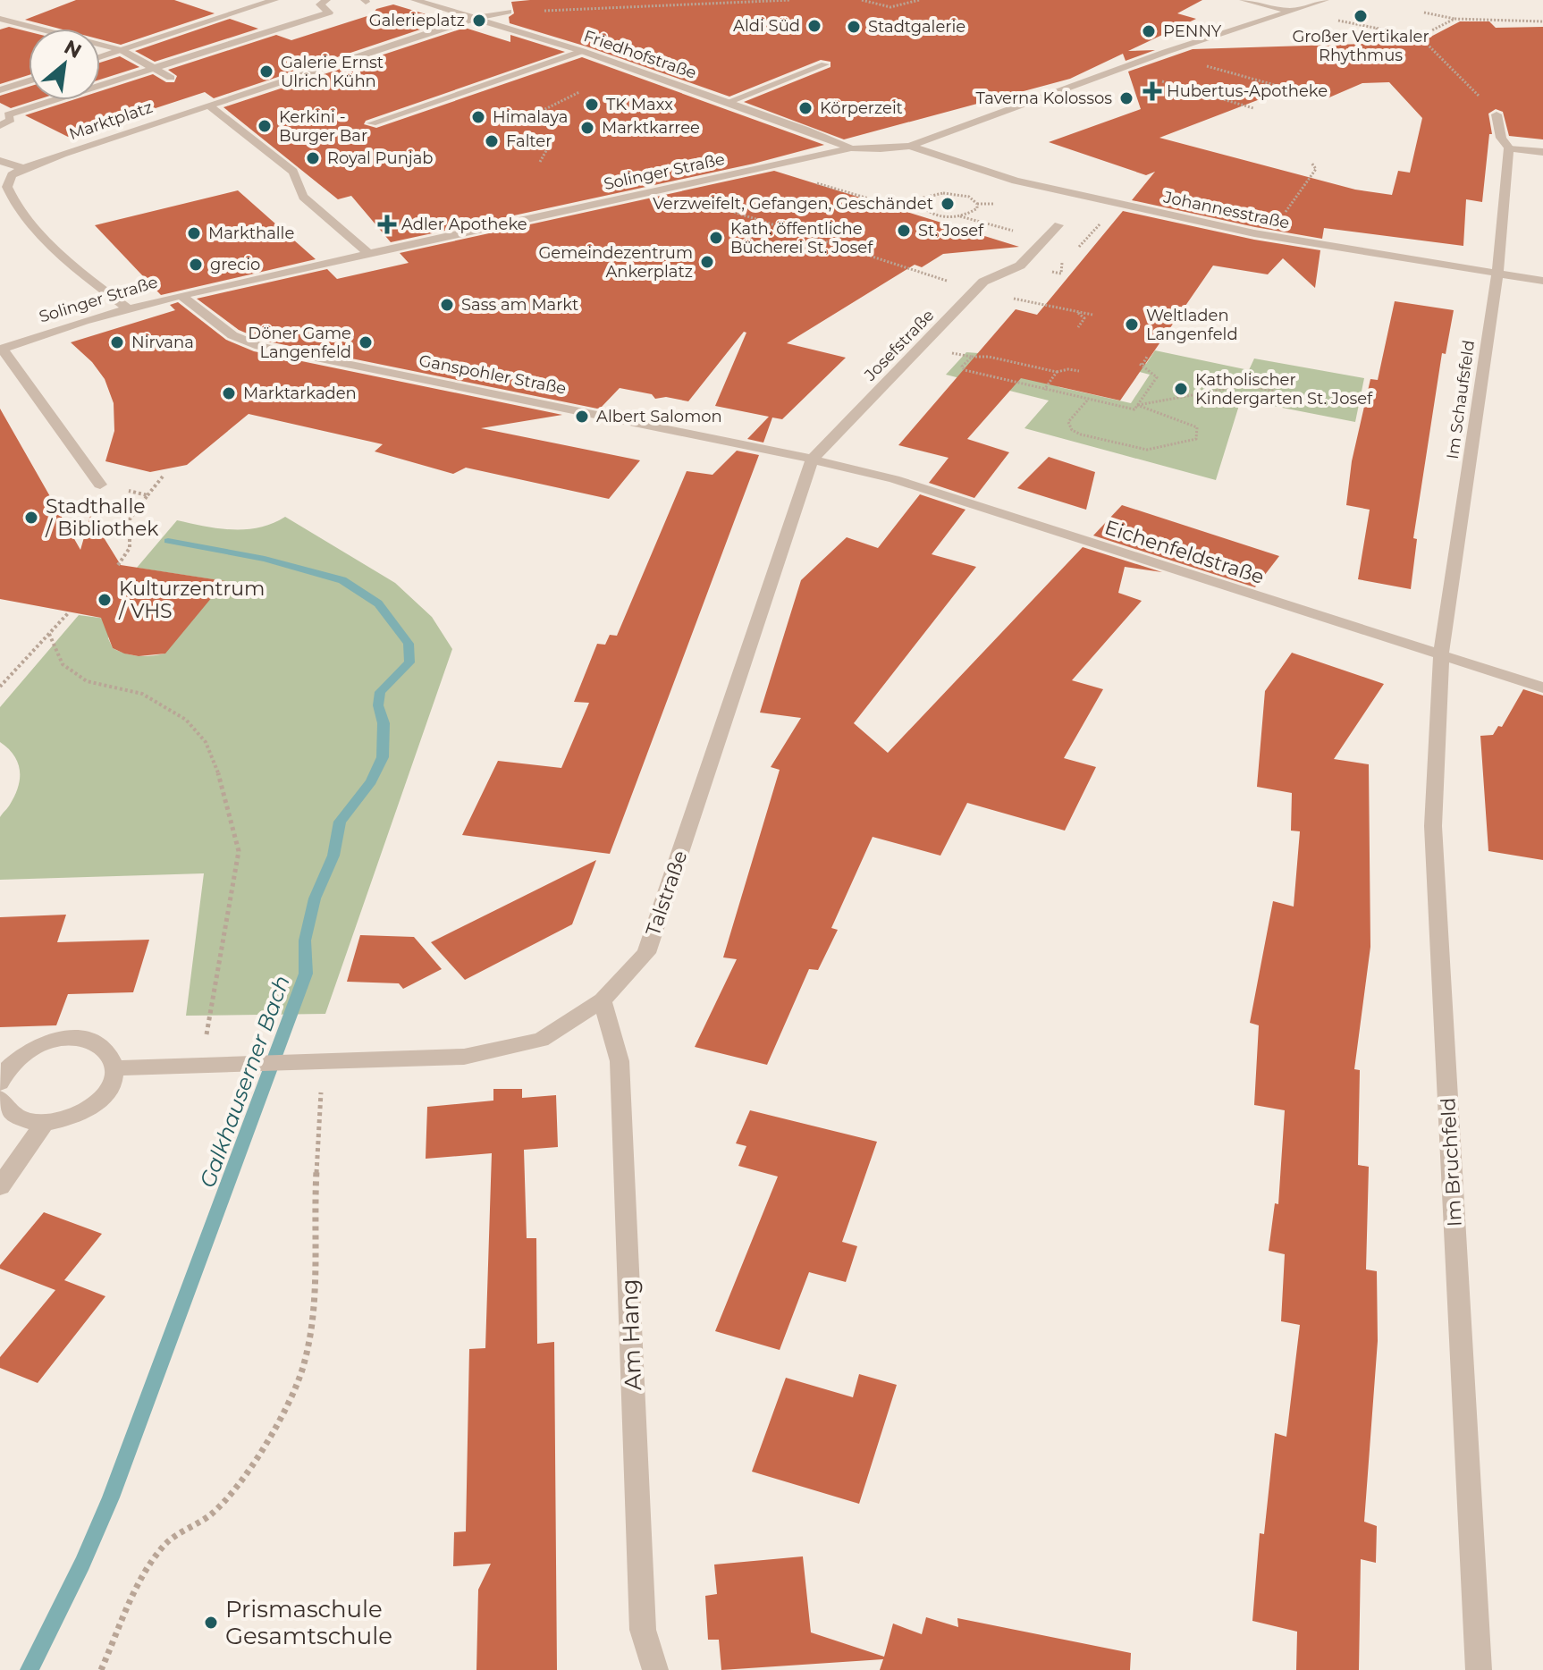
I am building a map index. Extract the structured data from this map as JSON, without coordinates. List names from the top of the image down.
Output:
{
  "streets": {
    "street": [
      "Friedhofstraße",
      "Marktplatz",
      "Solinger Straße",
      "Johannesstraße",
      "Josefstraße",
      "Ganspohler Straße",
      "Im Schaufsfeld",
      "Eichenfeldstraße",
      "Talstraße",
      "Im Bruchfeld",
      "Am Hang"
    ]
  },
  "crossings": [
    ["Friedhofstraße", "Marktplatz"],
    ["Friedhofstraße", "Solinger Straße"],
    ["Solinger Straße", "Johannesstraße"],
    ["Solinger Straße", "Ganspohler Straße"],
    ["Johannesstraße", "Im Schaufsfeld"],
    ["Josefstraße", "Ganspohler Straße"],
    ["Josefstraße", "Eichenfeldstraße"],
    ["Josefstraße", "Talstraße"],
    ["Ganspohler Straße", "Eichenfeldstraße"],
    ["Ganspohler Straße", "Talstraße"],
    ["Im Schaufsfeld", "Eichenfeldstraße"],
    ["Im Schaufsfeld", "Im Bruchfeld"],
    ["Eichenfeldstraße", "Talstraße"],
    ["Eichenfeldstraße", "Im Bruchfeld"],
    ["Talstraße", "Am Hang"]
  ],
  "water": ["Galkhauserner Bach"],
  "places": {
    "other": [
      "Großer Vertikaler Rhythmus",
      "Galerieplatz",
      "Aldi Süd",
      "Stadtgalerie",
      "PENNY",
      "Galerie Ernst Ulrich Kühn",
      "Taverna Kolossos",
      "TK Maxx",
      "Körperzeit",
      "Himalaya",
      "Kerkini - Burger Bar",
      "Marktkarree",
      "Falter",
      "Royal Punjab",
      "Verzweifelt, Gefangen, Geschändet",
      "St. Josef",
      "Markthalle",
      "Kath. öffentliche Bücherei St. Josef",
      "Gemeindezentrum Ankerplatz",
      "grecio",
      "Sass am Markt",
      "Weltladen Langenfeld",
      "Nirvana",
      "Döner Game Langenfeld",
      "Katholischer Kindergarten St. Josef",
      "Marktarkaden",
      "Albert Salomon",
      "Stadthalle / Bibliothek",
      "Kulturzentrum / VHS",
      "Prismaschule Gesamtschule"
    ],
    "health": ["Hubertus-Apotheke", "Adler Apotheke"]
  },
  "north": "top right"
}
